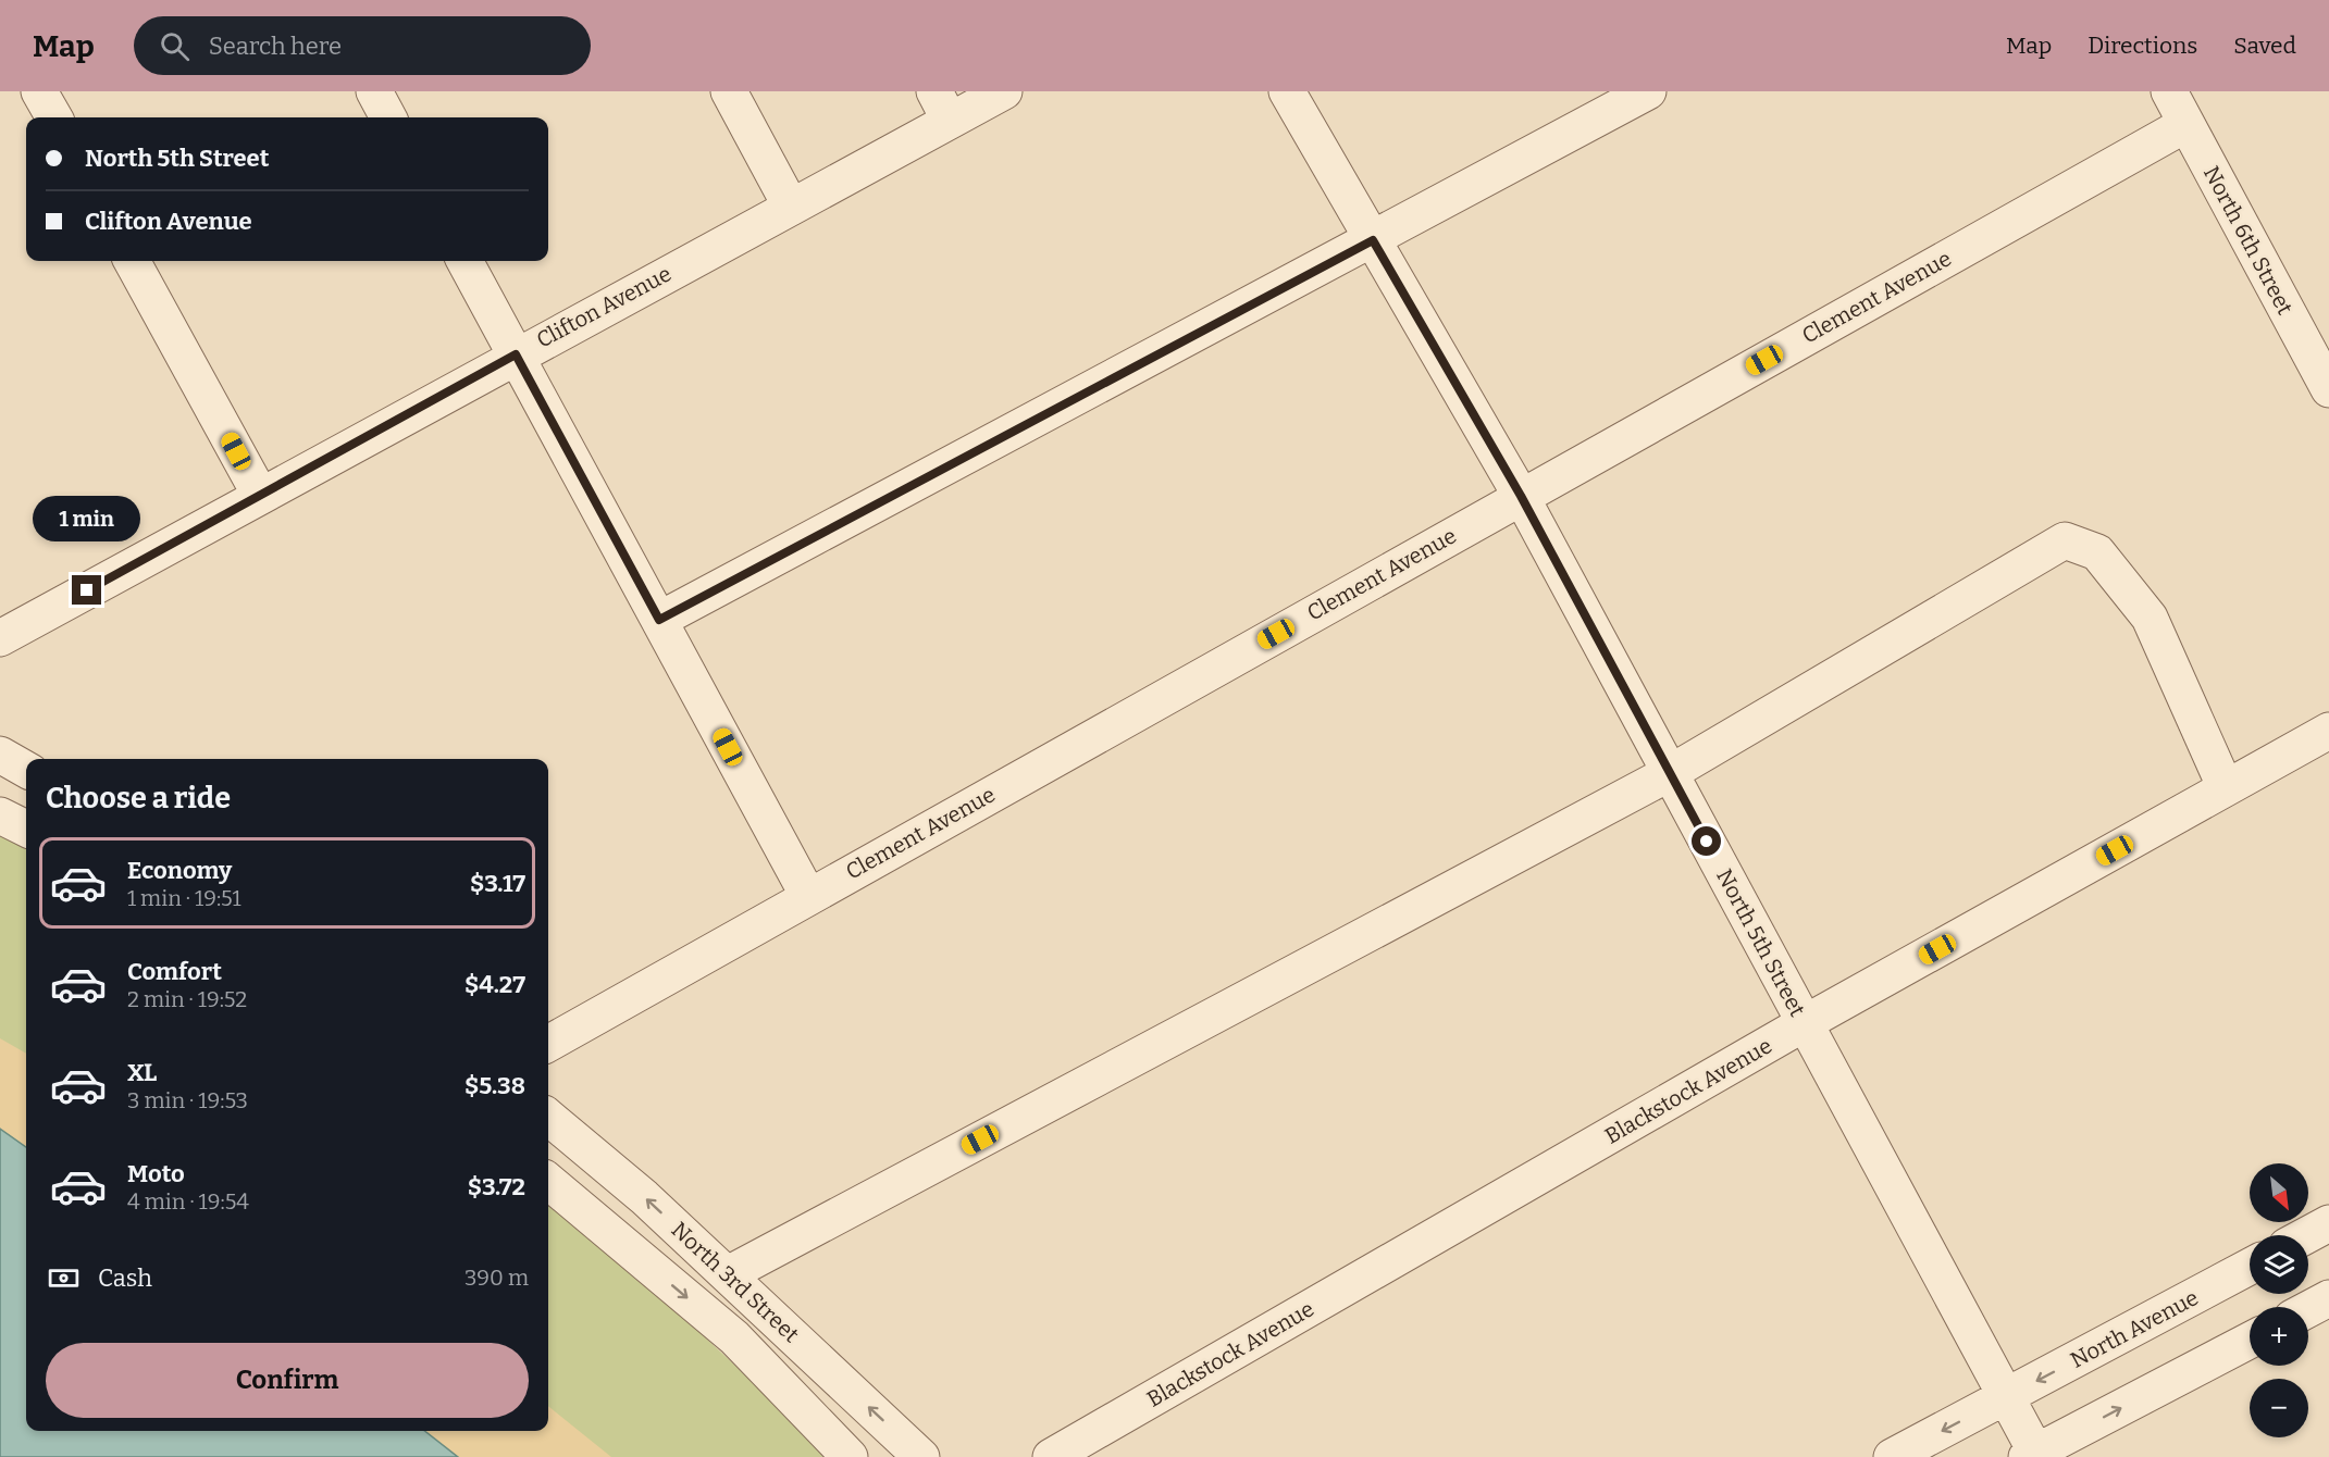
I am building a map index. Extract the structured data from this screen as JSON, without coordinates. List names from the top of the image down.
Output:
{
  "streets": {
    "street": [
      "North 6th Street",
      "Clement Avenue",
      "Clifton Avenue",
      "North 5th Street",
      "Blackstock Avenue",
      "North 3rd Street",
      "North Avenue"
    ]
  },
  "crossings": [
    ["North 6th Street", "Clement Avenue"],
    ["Clement Avenue", "North 5th Street"],
    ["North 5th Street", "Blackstock Avenue"],
    ["North 5th Street", "North Avenue"]
  ],
  "north": "bottom right",
  "page": {
    "header": "Map",
    "search": "Search here",
    "nav": ["Map", "Directions", "Saved"],
    "banner": ["North 5th Street", "Clifton Avenue"],
    "bubble": "1 min",
    "heading": "Choose a ride",
    "list": [
      {
        "name": "Economy",
        "note": "1 min · 19:51",
        "value": "$3.17"
      },
      {
        "name": "Comfort",
        "note": "2 min · 19:52",
        "value": "$4.27"
      },
      {
        "name": "XL",
        "note": "3 min · 19:53",
        "value": "$5.38"
      },
      {
        "name": "Moto",
        "note": "4 min · 19:54",
        "value": "$3.72"
      }
    ],
    "map_buttons": ["+", "−"],
    "pay": ["Cash", "390 m"],
    "buttons": "Confirm"
  }
}
